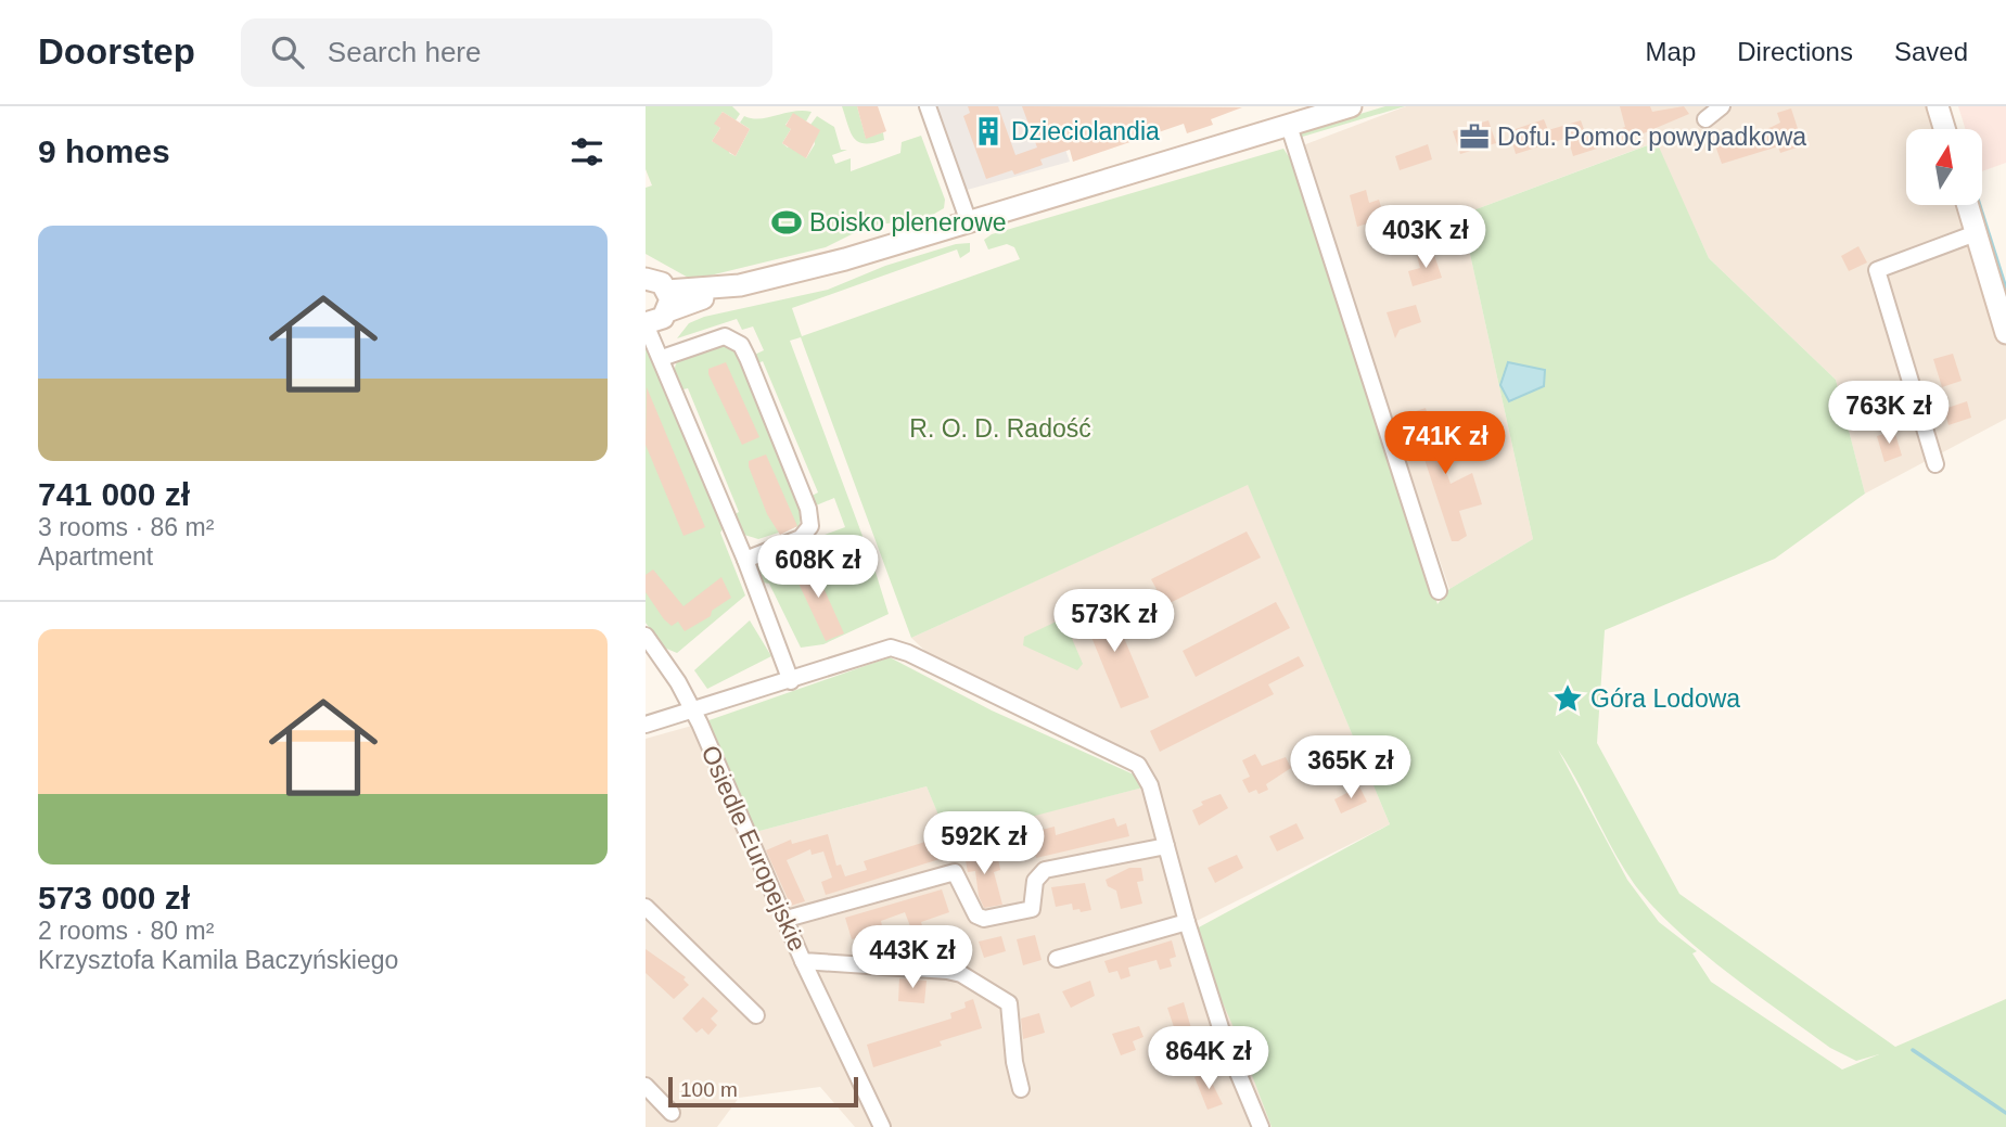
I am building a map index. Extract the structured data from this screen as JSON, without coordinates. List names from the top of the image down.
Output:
{
  "streets": {
    "street": ["Osiedle Europejskie"]
  },
  "parks": ["R. O. D. Radość"],
  "places": {
    "building": ["Dzieciolandia"],
    "office": ["Dofu. Pomoc powypadkowa"],
    "sports": ["Boisko plenerowe"],
    "place": ["Góra Lodowa"]
  },
  "scale_bar": "100 m",
  "north": "top",
  "page": {
    "header": "Doorstep",
    "search": "Search here",
    "nav": ["Map", "Directions", "Saved"],
    "heading": "9 homes",
    "list": [
      {
        "name": "741 000 zł",
        "note": "3 rooms · 86 m² · Apartment"
      },
      {
        "name": "573 000 zł",
        "note": "2 rooms · 80 m² · Krzysztofa Kamila Baczyńskiego"
      }
    ],
    "price": [
      "403K zł",
      "763K zł",
      "741K zł",
      "608K zł",
      "573K zł",
      "365K zł",
      "592K zł",
      "443K zł",
      "864K zł"
    ],
    "scale": "100 m"
  }
}
